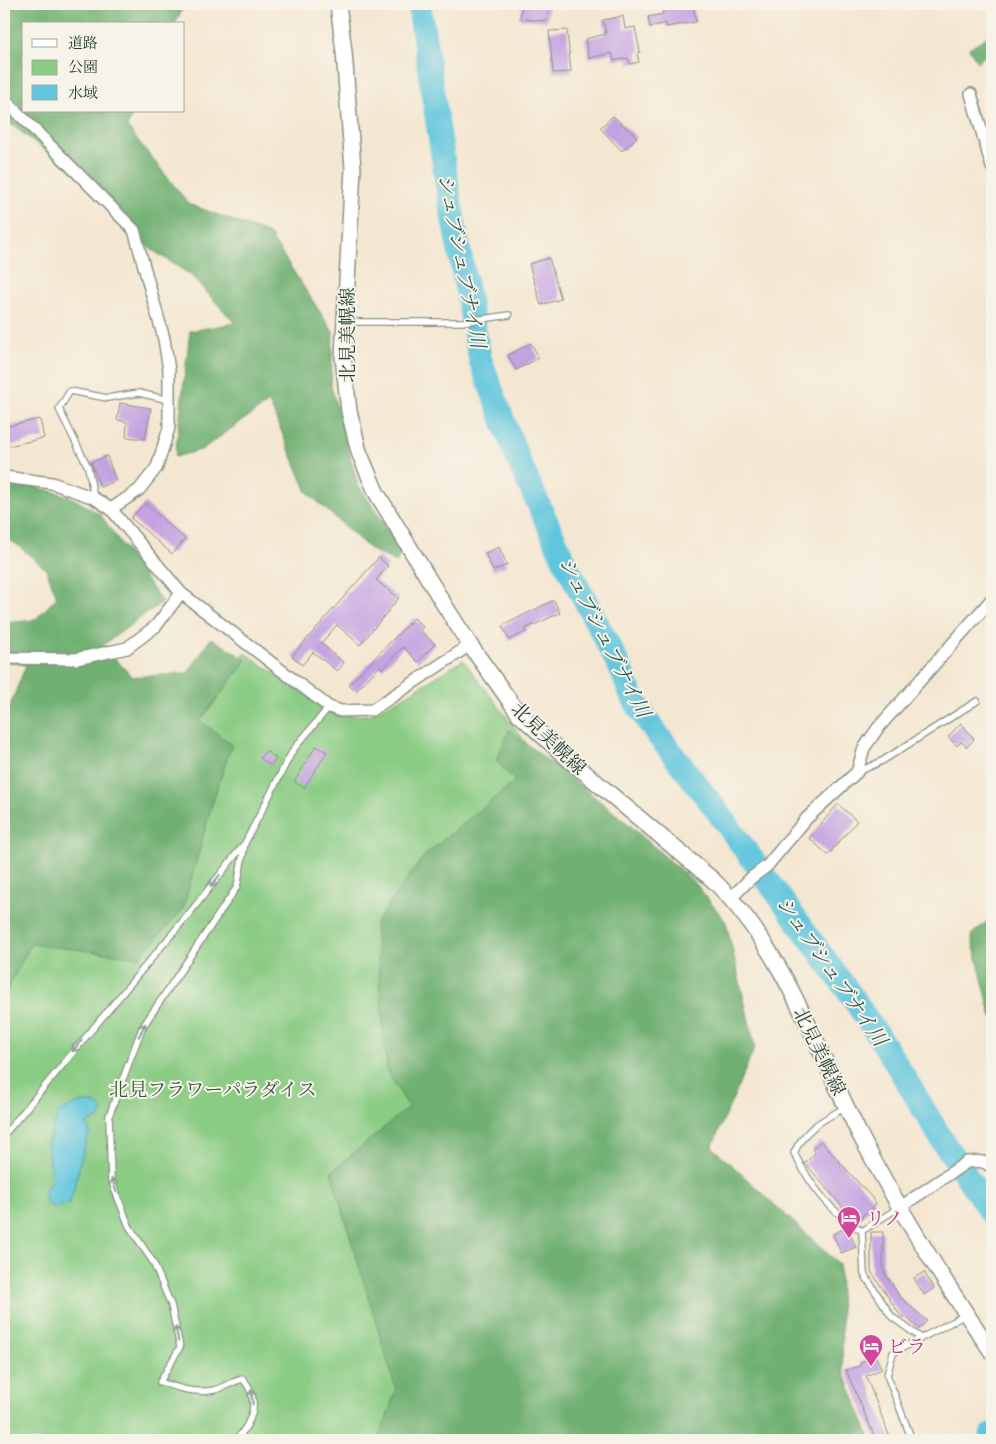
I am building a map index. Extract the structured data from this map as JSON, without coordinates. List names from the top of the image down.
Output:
{
  "streets": {
    "main road": ["北見美幌線"]
  },
  "water": ["シュブシュブナイ川"],
  "parks": ["北見フラワーパラダイス"],
  "places": {
    "hotel": ["リノ", "ビラ"]
  },
  "legend": ["道路", "公園", "水域"]
}
